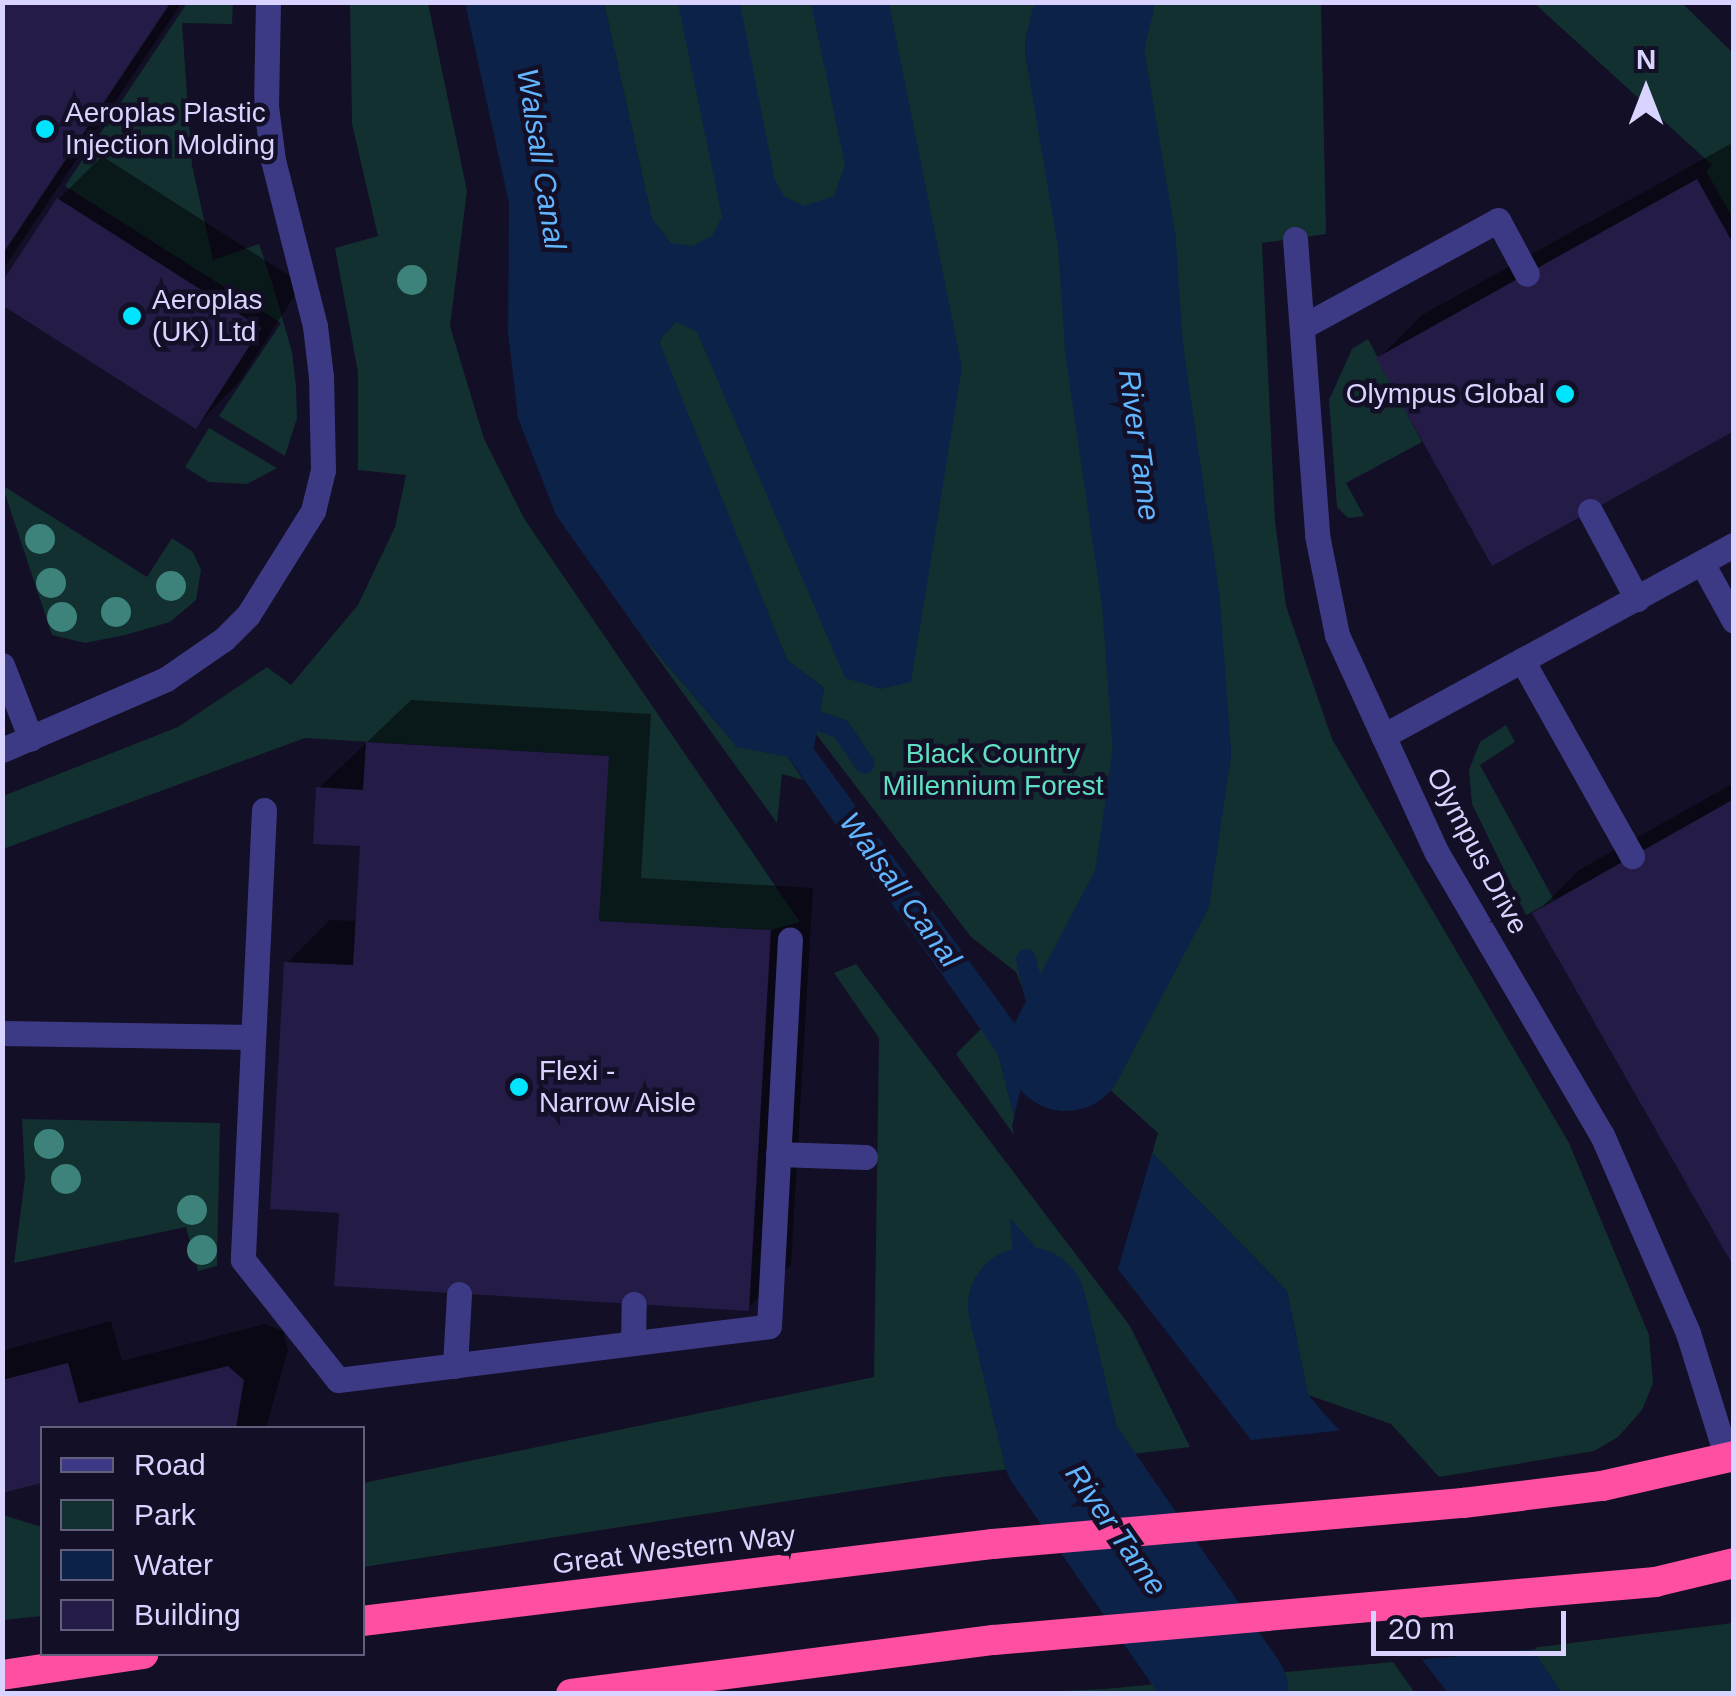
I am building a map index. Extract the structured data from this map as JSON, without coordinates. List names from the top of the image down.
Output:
{
  "streets": {
    "highway": ["Great Western Way"],
    "street": ["Olympus Drive"]
  },
  "crossings": [
    ["Olympus Drive", "Great Western Way"]
  ],
  "water": ["Walsall Canal", "River Tame"],
  "parks": ["Black Country Millennium Forest"],
  "places": [
    "Aeroplas Plastic Injection Molding",
    "Aeroplas (UK) Ltd",
    "Olympus Global",
    "Flexi - Narrow Aisle"
  ],
  "legend": [
    "Road",
    "Park",
    "Water",
    "Building"
  ],
  "scale_bar": "20 m",
  "north": "top"
}
